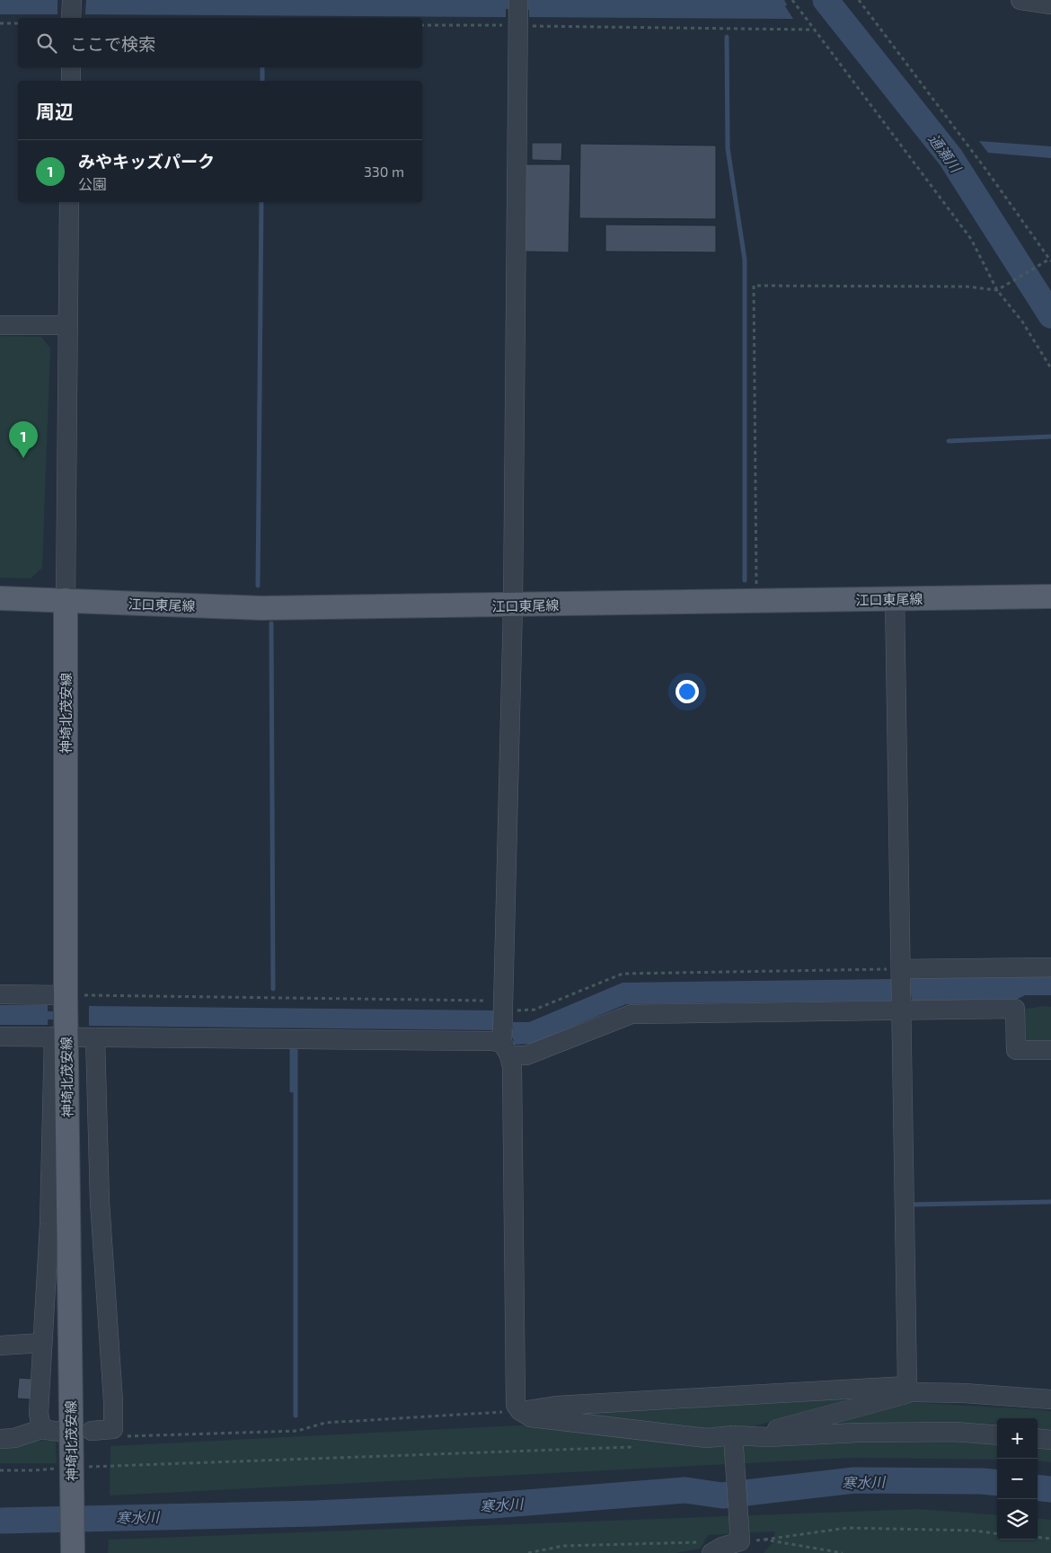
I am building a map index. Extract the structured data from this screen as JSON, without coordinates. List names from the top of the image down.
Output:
{
  "streets": {
    "main road": ["江口東尾線", "神埼北茂安線"]
  },
  "crossings": [
    ["江口東尾線", "神埼北茂安線"]
  ],
  "water": ["通瀬川", "寒水川"],
  "page": {
    "search": "ここで検索",
    "heading": "周辺",
    "list": [
      {
        "mark": "1",
        "name": "みやキッズパーク",
        "note": "公園",
        "value": "330 m"
      }
    ],
    "pins": "1",
    "map_buttons": ["+", "−"]
  }
}
